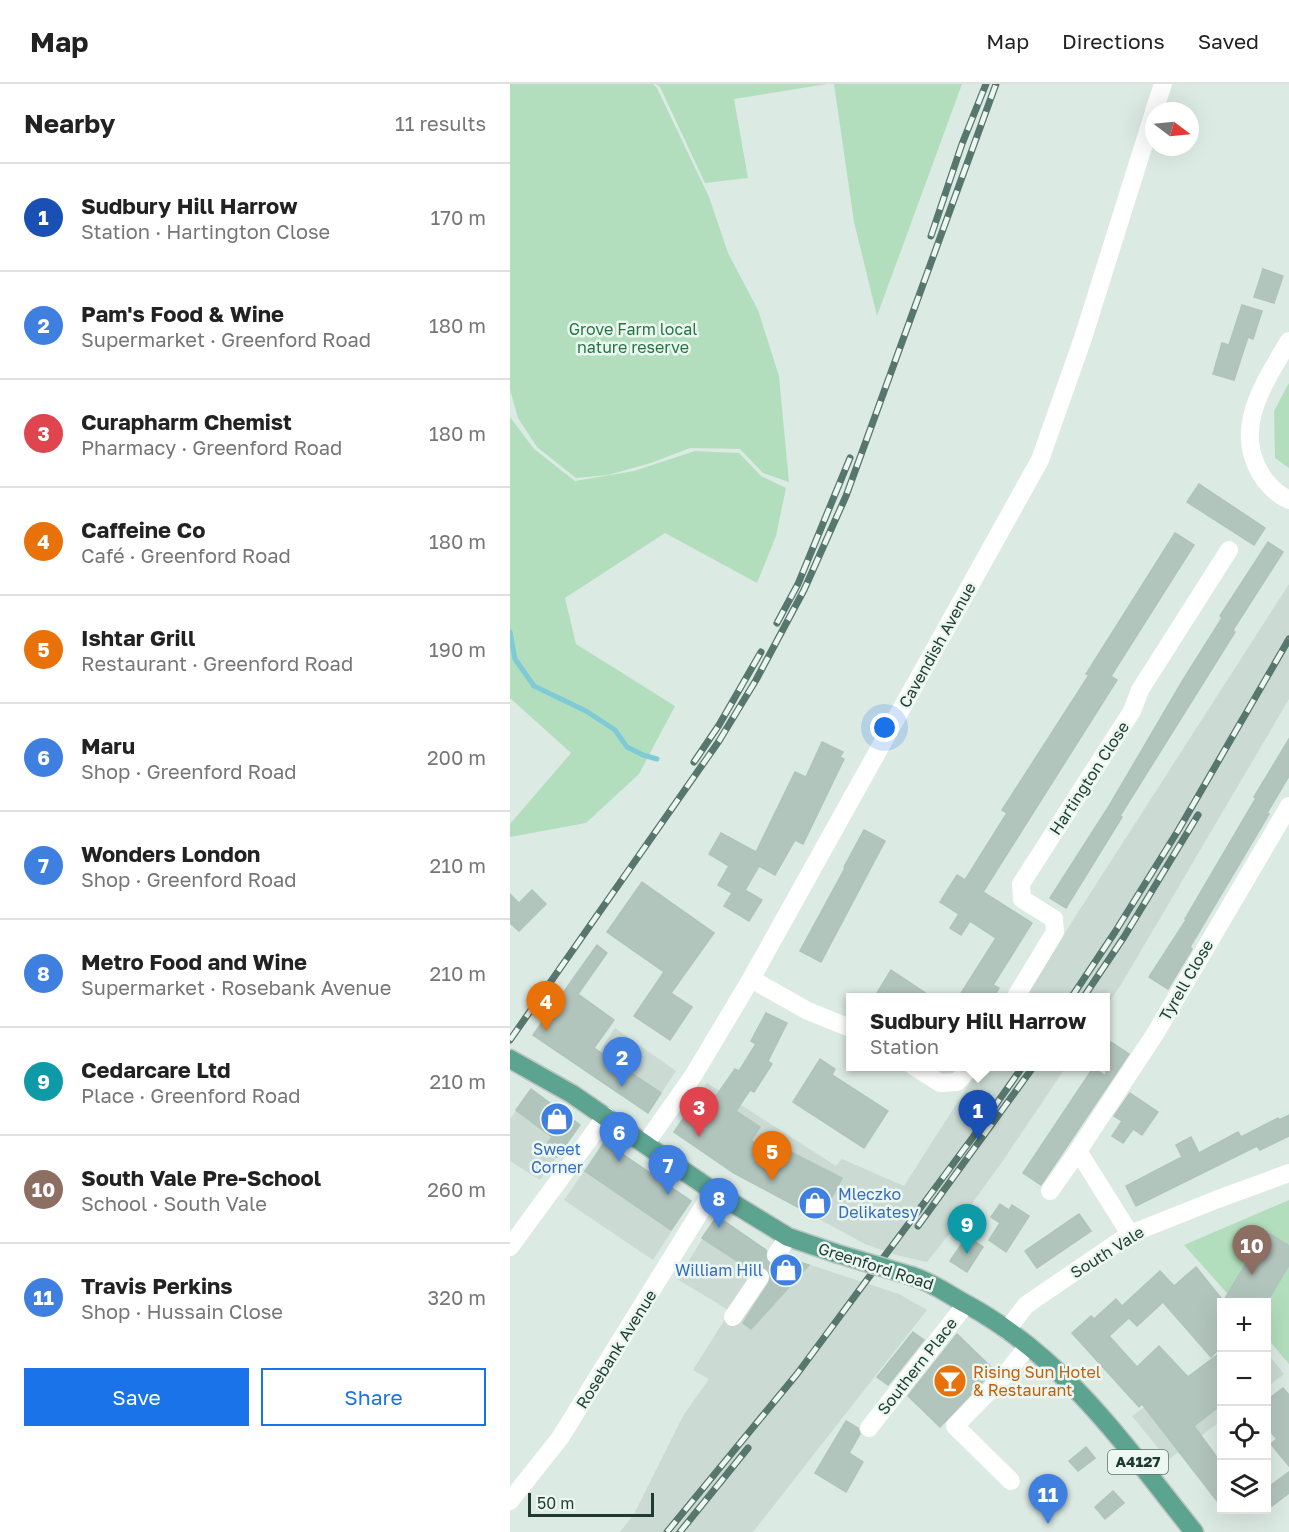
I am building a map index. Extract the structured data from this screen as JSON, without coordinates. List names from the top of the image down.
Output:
{
  "streets": {
    "main road": ["Greenford Road", "A4127"],
    "street": [
      "Cavendish Avenue",
      "Hartington Close",
      "Tyrell Close",
      "South Vale",
      "Rosebank Avenue",
      "Southern Place"
    ]
  },
  "crossings": [
    ["Cavendish Avenue", "Greenford Road"],
    ["South Vale", "Greenford Road"],
    ["Greenford Road", "Rosebank Avenue"],
    ["Greenford Road", "Southern Place"]
  ],
  "parks": ["Grove Farm local nature reserve"],
  "places": {
    "shop": ["Sweet Corner", "Mleczko Delikatesy", "William Hill"],
    "bar": ["Rising Sun Hotel & Restaurant"]
  },
  "scale_bar": "50 m",
  "north": "right",
  "page": {
    "header": "Map",
    "nav": ["Map", "Directions", "Saved"],
    "heading": ["Nearby", "11 results"],
    "list": [
      {
        "mark": "1",
        "name": "Sudbury Hill Harrow",
        "note": "Station · Hartington Close",
        "value": "170 m"
      },
      {
        "mark": "2",
        "name": "Pam's Food & Wine",
        "note": "Supermarket · Greenford Road",
        "value": "180 m"
      },
      {
        "mark": "3",
        "name": "Curapharm Chemist",
        "note": "Pharmacy · Greenford Road",
        "value": "180 m"
      },
      {
        "mark": "4",
        "name": "Caffeine Co",
        "note": "Café · Greenford Road",
        "value": "180 m"
      },
      {
        "mark": "5",
        "name": "Ishtar Grill",
        "note": "Restaurant · Greenford Road",
        "value": "190 m"
      },
      {
        "mark": "6",
        "name": "Maru",
        "note": "Shop · Greenford Road",
        "value": "200 m"
      },
      {
        "mark": "7",
        "name": "Wonders London",
        "note": "Shop · Greenford Road",
        "value": "210 m"
      },
      {
        "mark": "8",
        "name": "Metro Food and Wine",
        "note": "Supermarket · Rosebank Avenue",
        "value": "210 m"
      },
      {
        "mark": "9",
        "name": "Cedarcare Ltd",
        "note": "Place · Greenford Road",
        "value": "210 m"
      },
      {
        "mark": "10",
        "name": "South Vale Pre-School",
        "note": "School · South Vale",
        "value": "260 m"
      },
      {
        "mark": "11",
        "name": "Travis Perkins",
        "note": "Shop · Hussain Close",
        "value": "320 m"
      }
    ],
    "pins": [
      "4",
      "2",
      "3",
      "1",
      "6",
      "5",
      "7",
      "8",
      "9",
      "10",
      "11"
    ],
    "popup": ["Sudbury Hill Harrow", "Station"],
    "map_buttons": ["+", "−"],
    "buttons": ["Save", "Share"],
    "scale": "50 m"
  }
}
